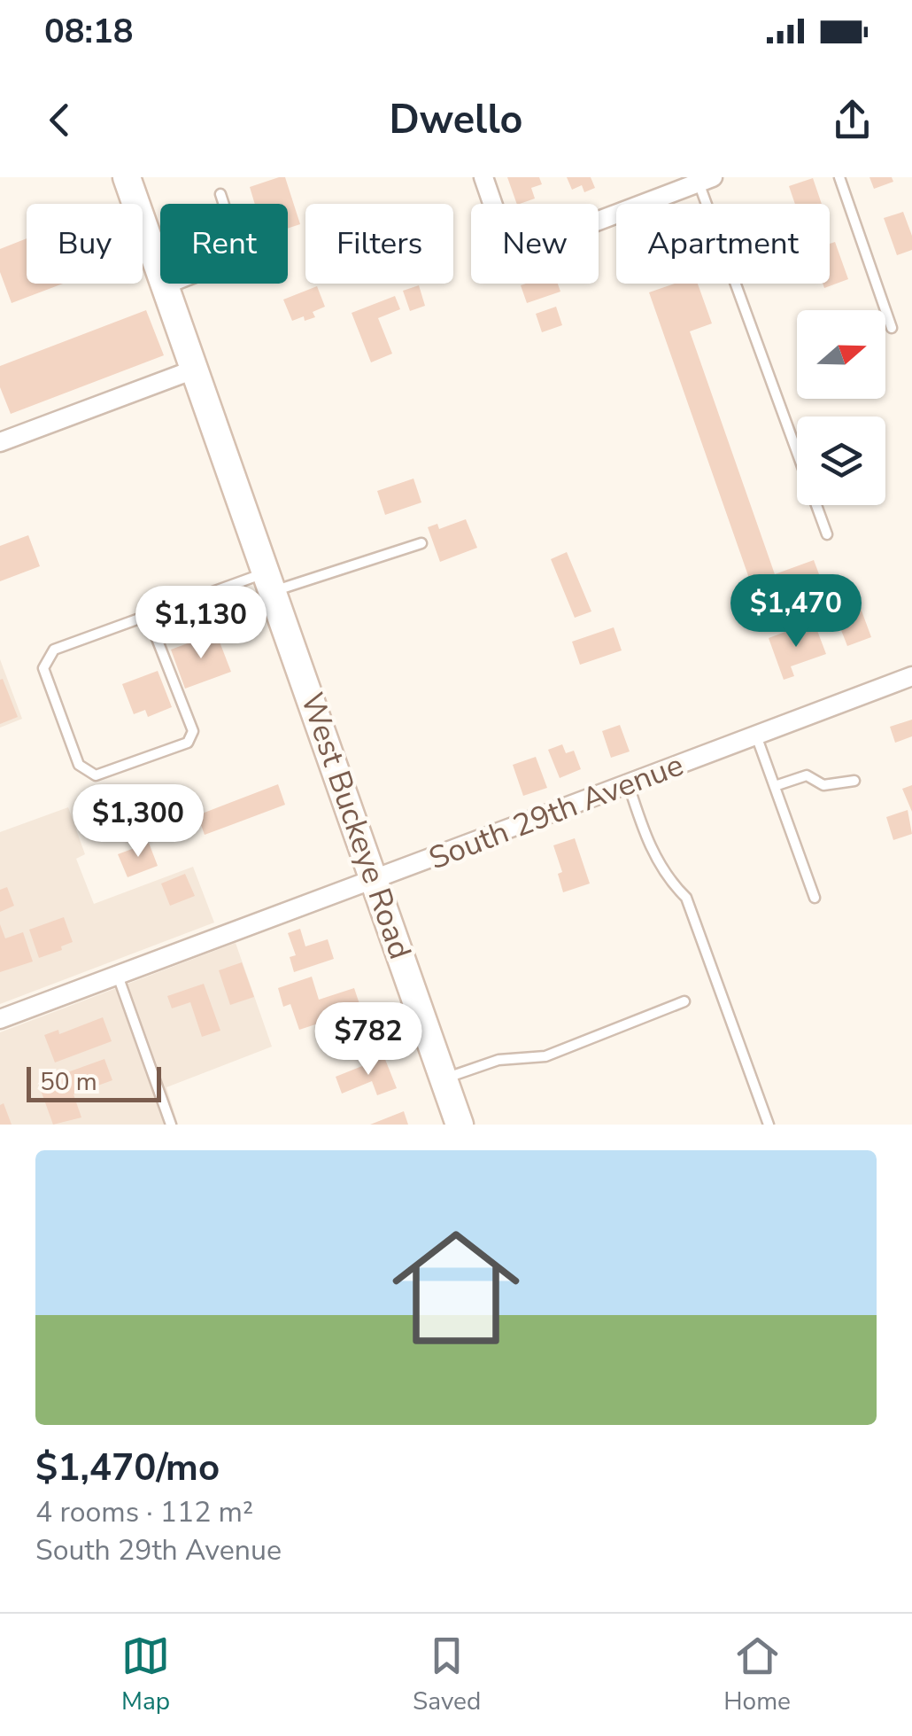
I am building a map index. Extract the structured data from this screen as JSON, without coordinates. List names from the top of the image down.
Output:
{
  "streets": {
    "main road": ["West Buckeye Road"],
    "street": ["South 29th Avenue"]
  },
  "crossings": [
    ["South 29th Avenue", "West Buckeye Road"]
  ],
  "scale_bar": "50 m",
  "north": "right",
  "page": {
    "status": "08:18",
    "header": "Dwello",
    "chip": [
      "Buy",
      "Rent",
      "Filters",
      "New",
      "Apartment"
    ],
    "price": [
      "$1,470",
      "$1,130",
      "$1,300",
      "$782"
    ],
    "scale": "50 m",
    "list": [
      {
        "name": "$1,470/mo",
        "note": "4 rooms · 112 m² · South 29th Avenue"
      }
    ],
    "tabs": ["Map", "Saved", "Home"]
  }
}
